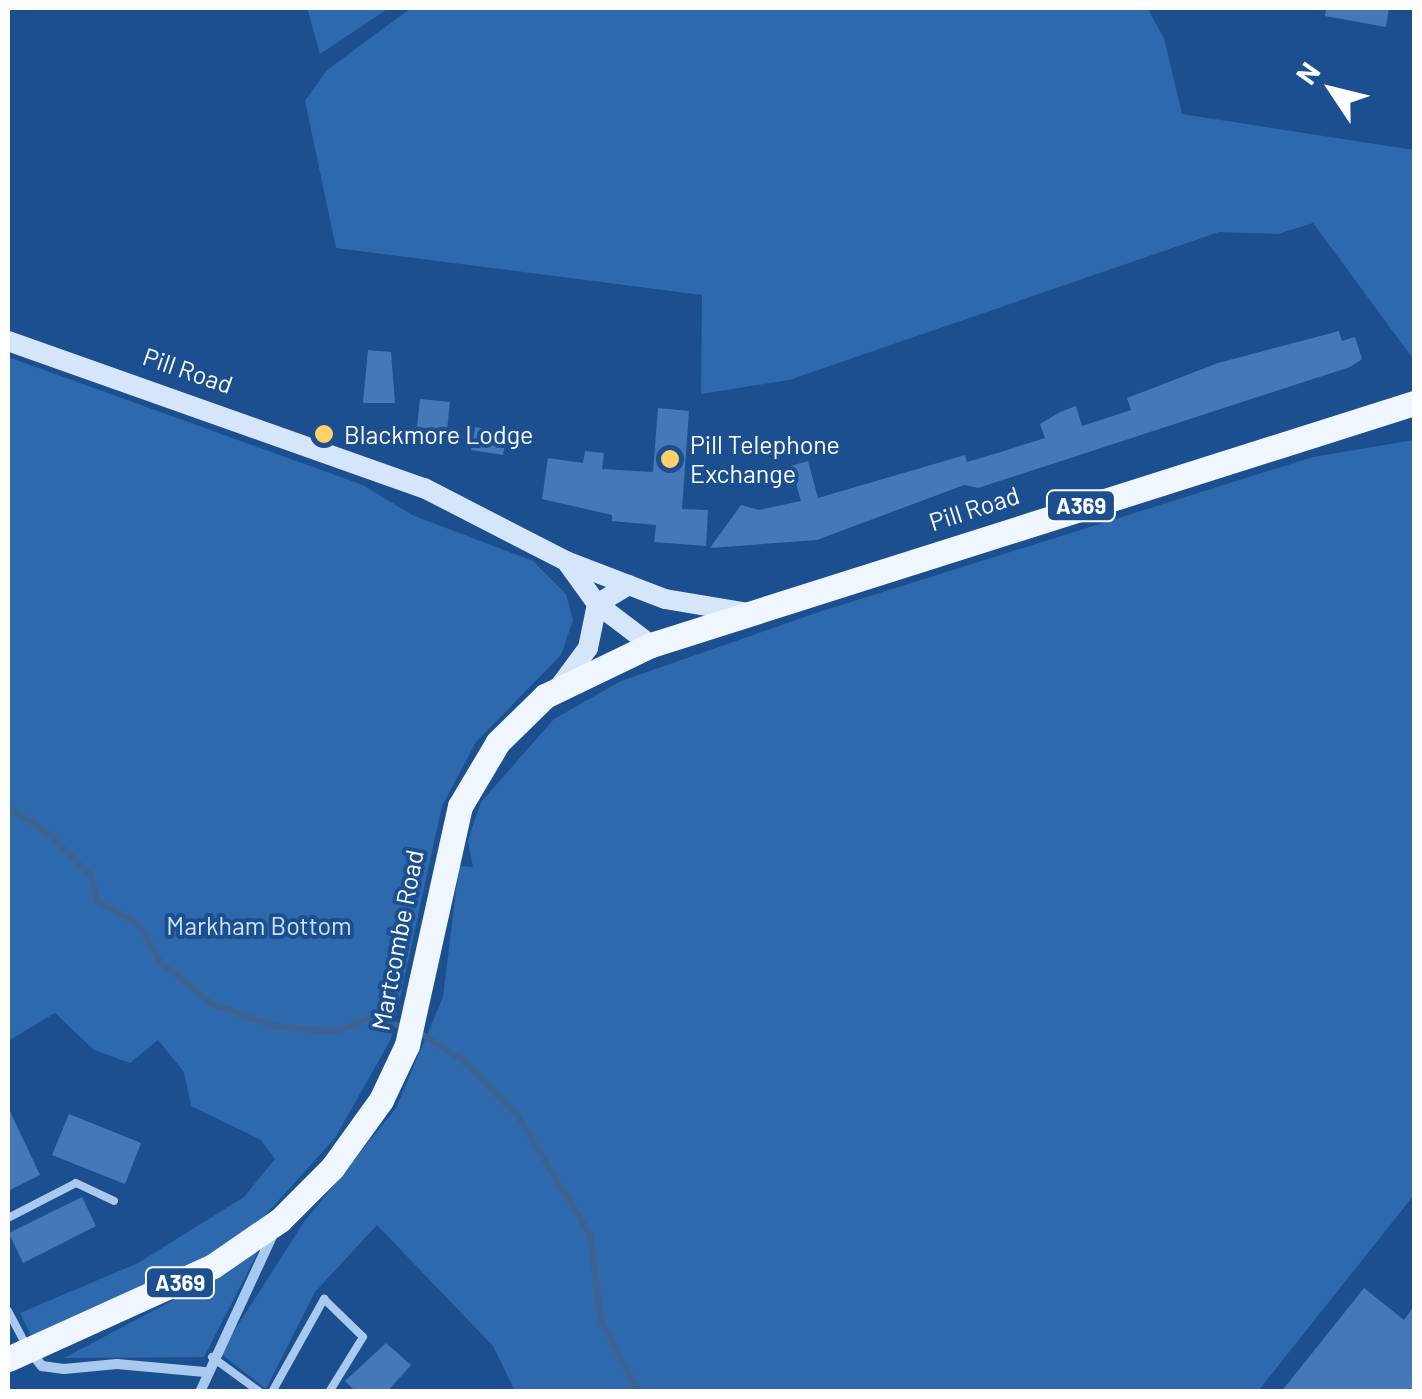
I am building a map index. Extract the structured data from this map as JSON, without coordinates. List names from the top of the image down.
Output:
{
  "streets": {
    "main road": ["Pill Road", "A369", "Martcombe Road"]
  },
  "crossings": [
    ["Pill Road", "Martcombe Road"]
  ],
  "parks": ["Markham Bottom"],
  "places": ["Blackmore Lodge", "Pill Telephone Exchange"],
  "north": "top left"
}
